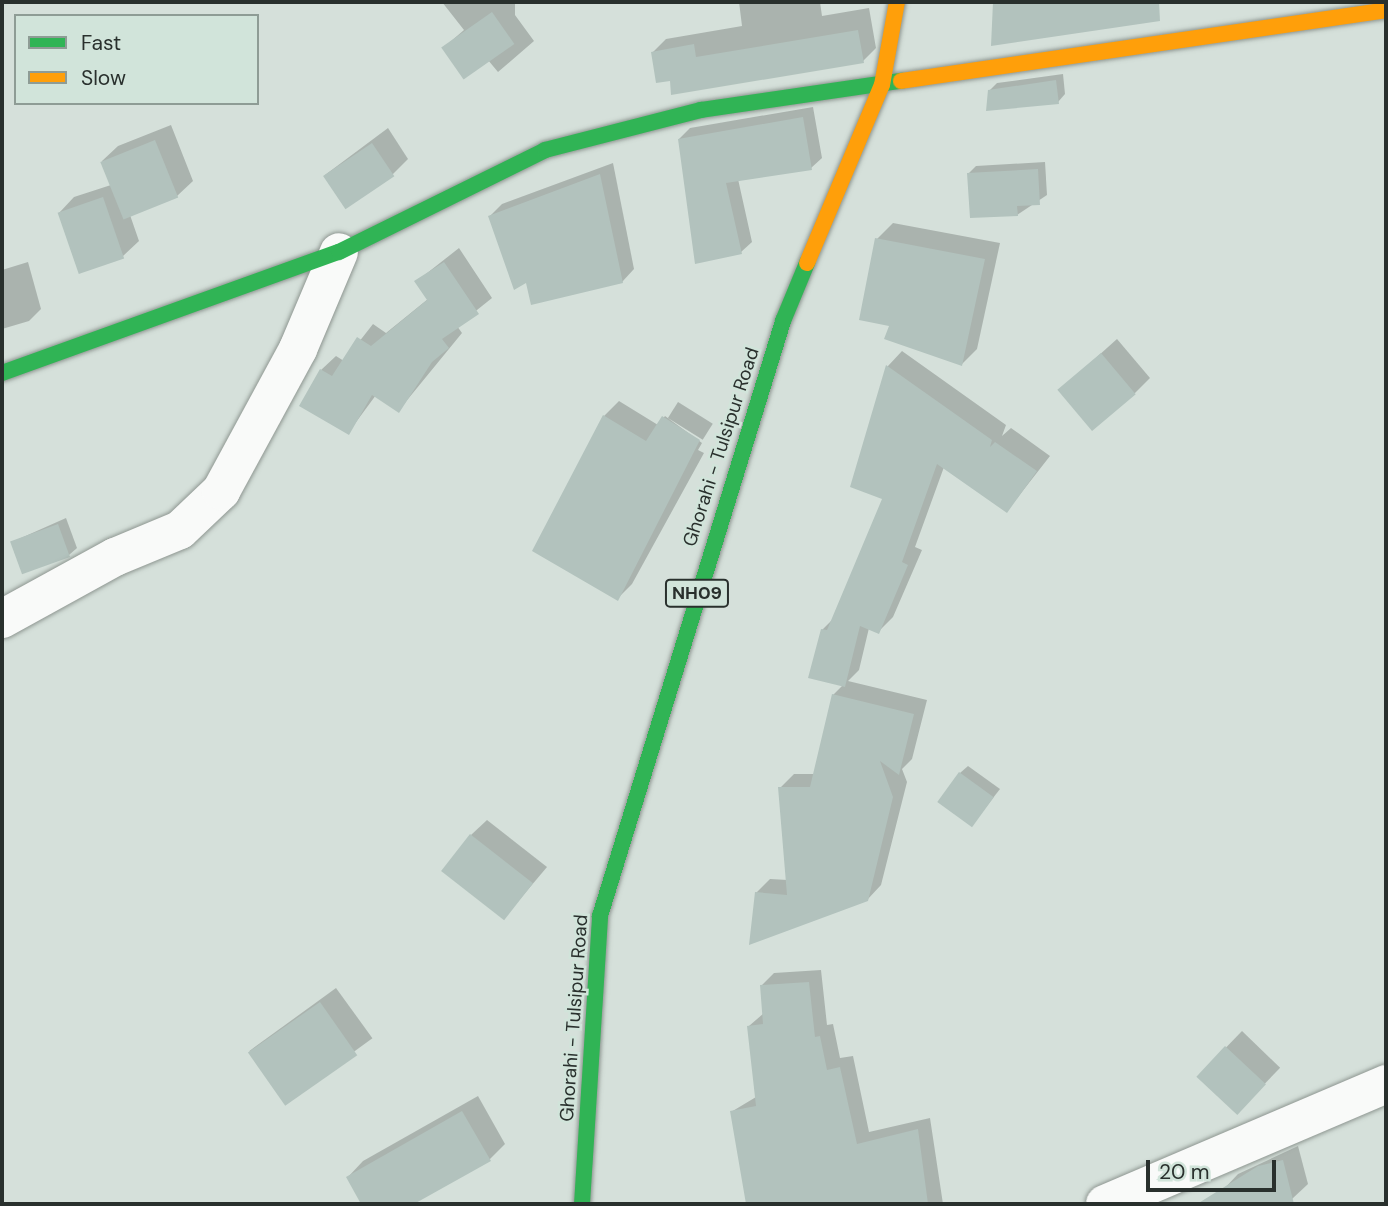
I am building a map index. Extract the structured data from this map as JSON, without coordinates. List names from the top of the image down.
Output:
{
  "streets": {
    "street": ["Ghorahi - Tulsipur Road", "NH09"]
  },
  "legend": ["Fast", "Slow"],
  "scale_bar": "20 m"
}
